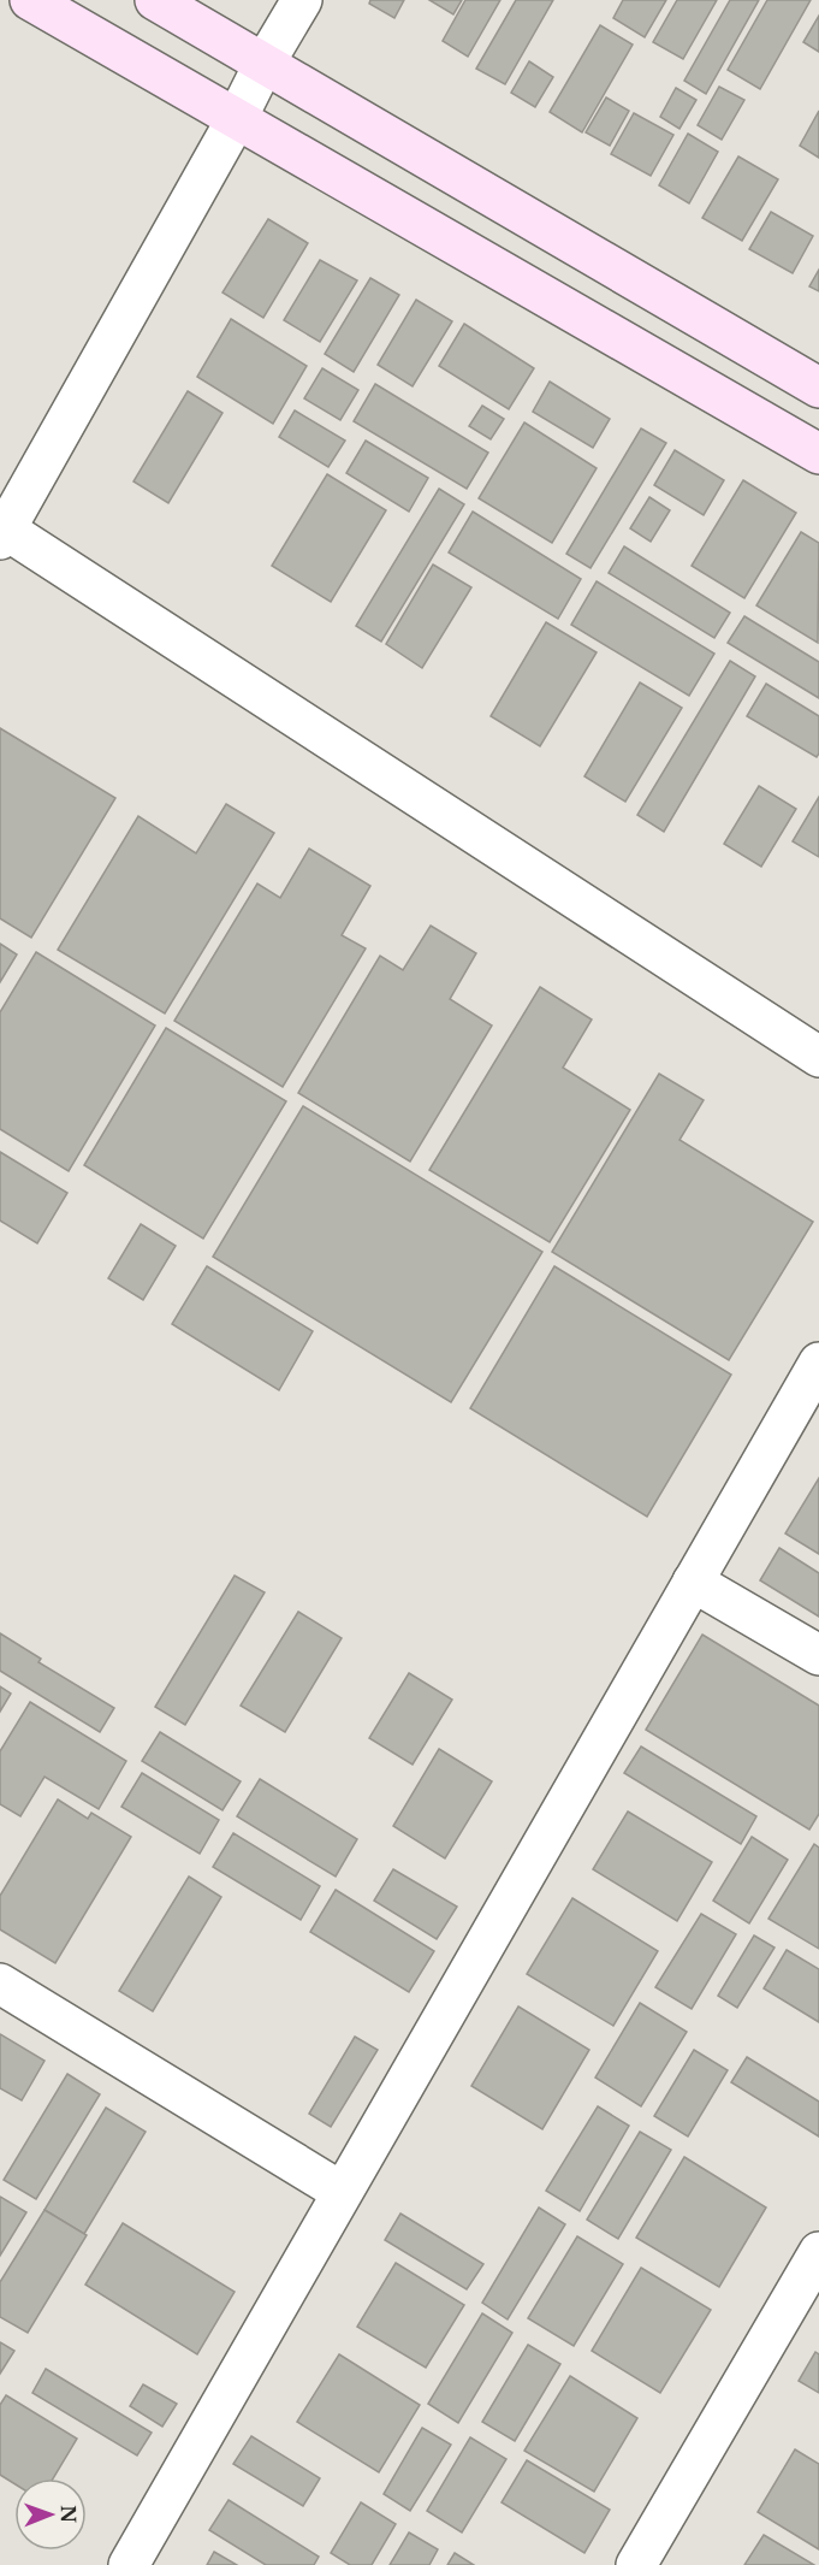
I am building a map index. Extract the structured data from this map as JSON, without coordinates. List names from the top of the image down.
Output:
{
  "north": "right"
}
